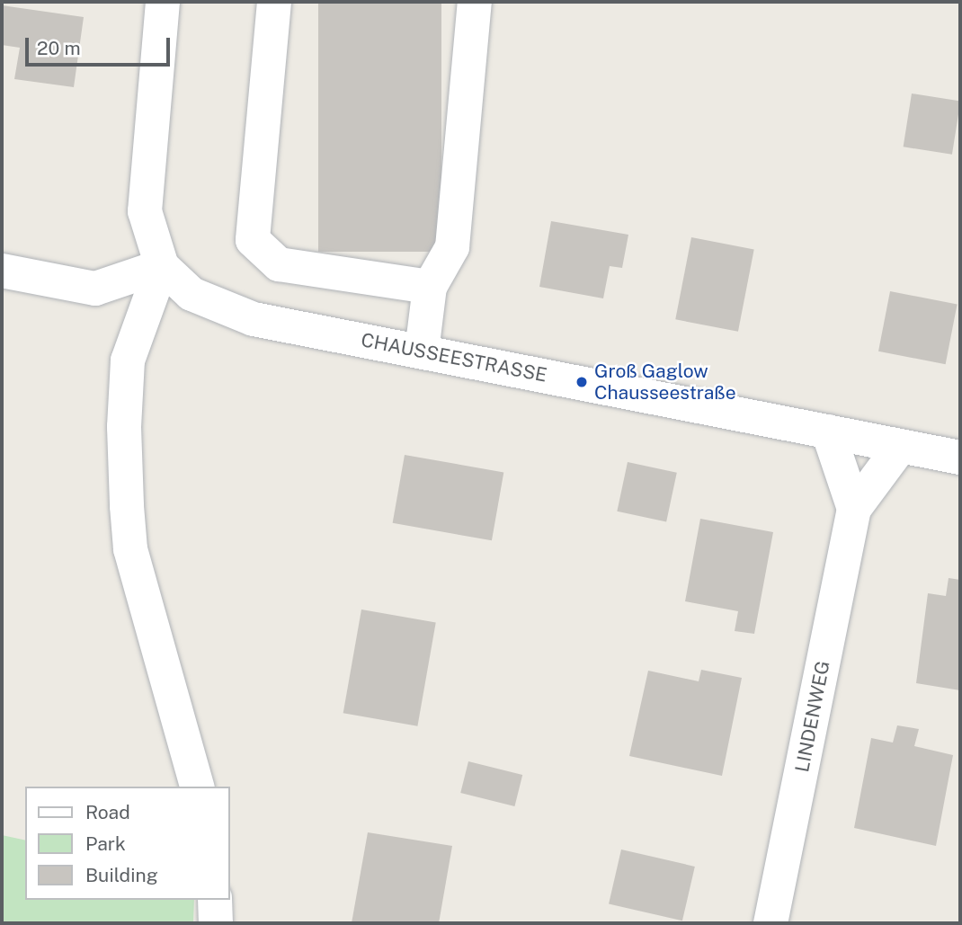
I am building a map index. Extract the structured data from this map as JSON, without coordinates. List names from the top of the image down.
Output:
{
  "streets": {
    "street": ["CHAUSSEESTRASSE", "LINDENWEG"]
  },
  "crossings": [
    ["CHAUSSEESTRASSE", "LINDENWEG"]
  ],
  "places": ["Groß Gaglow Chausseestraße"],
  "legend": ["Road", "Park", "Building"],
  "scale_bar": "20 m"
}
